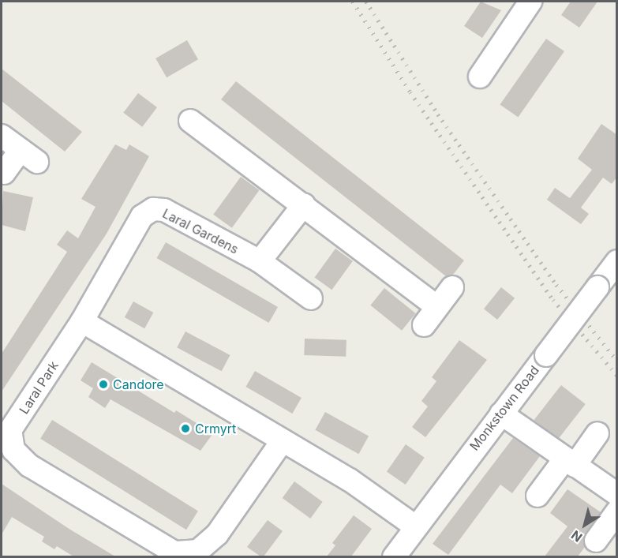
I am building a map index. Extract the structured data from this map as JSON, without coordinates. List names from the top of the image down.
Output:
{
  "streets": {
    "street": ["Laral Gardens", "Laral Park", "Monkstown Road"]
  },
  "crossings": [
    ["Laral Gardens", "Laral Park"]
  ],
  "places": ["Candore", "Crmyrt"],
  "north": "bottom left"
}
